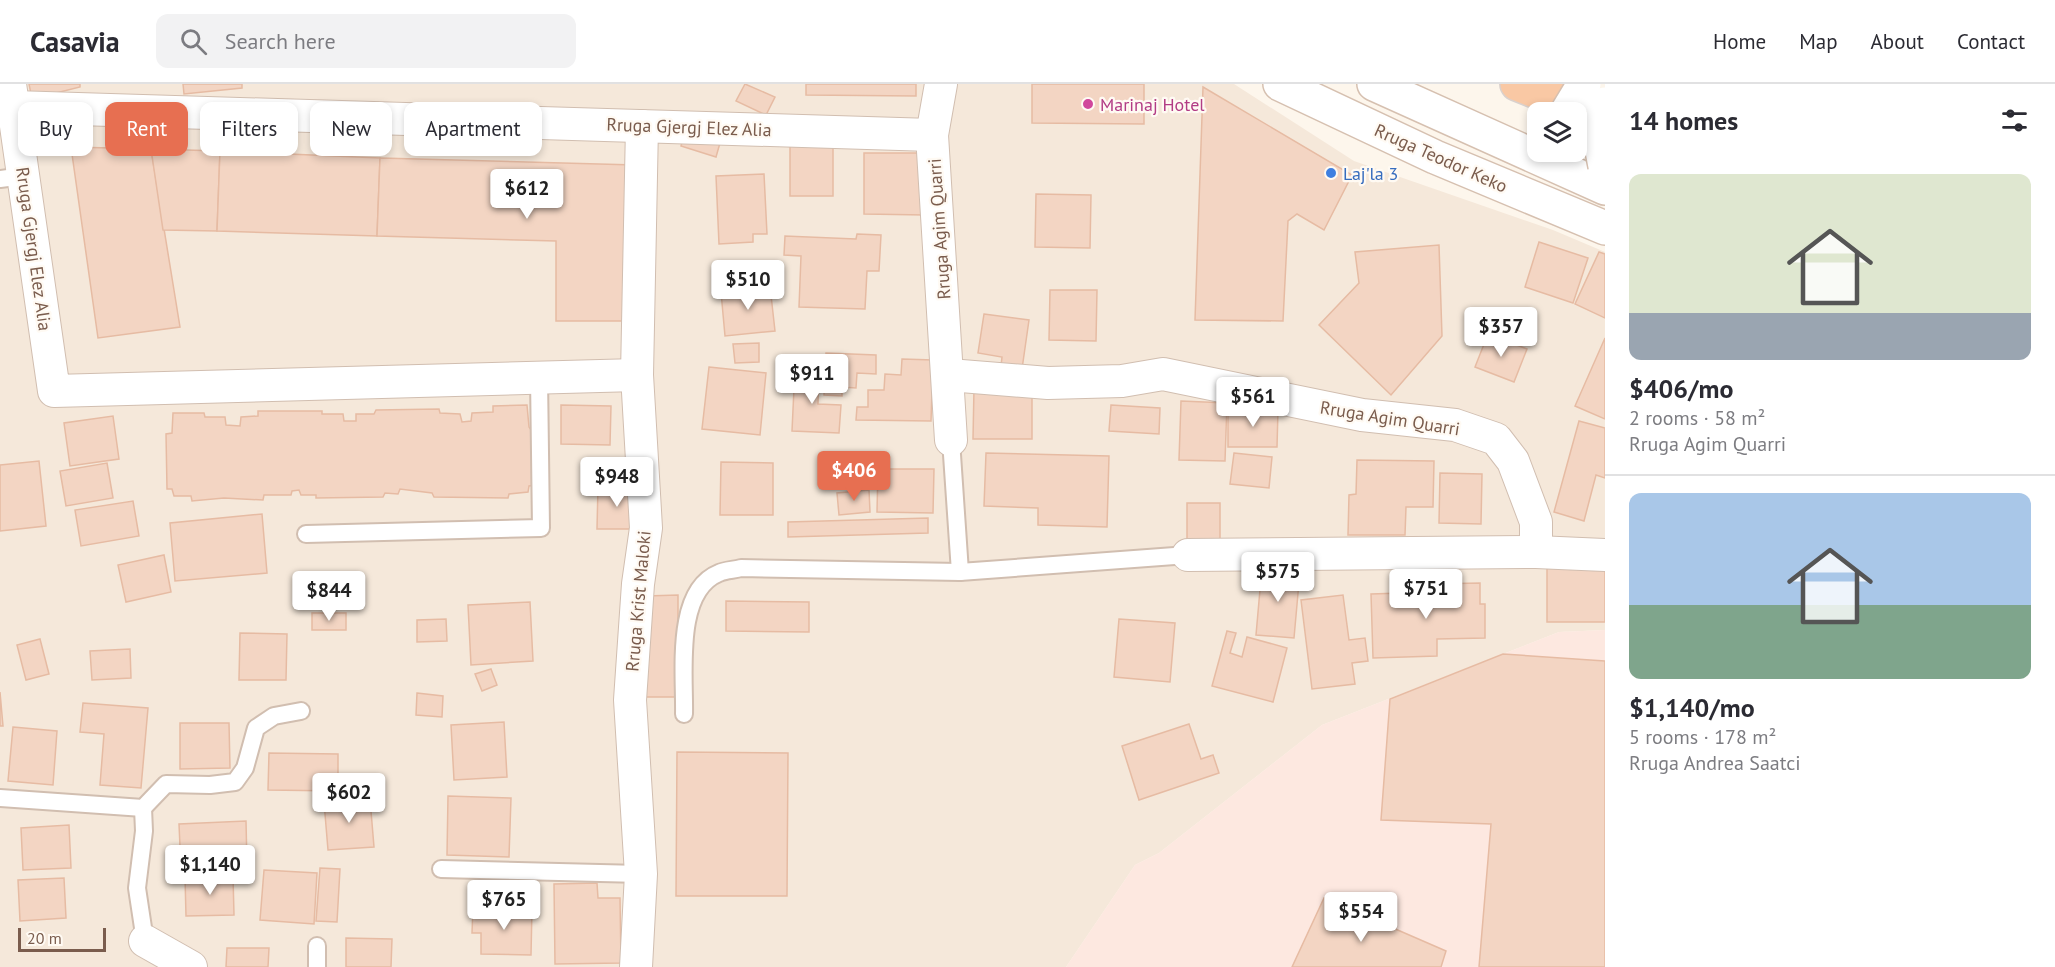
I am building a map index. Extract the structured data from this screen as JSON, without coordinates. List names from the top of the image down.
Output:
{
  "streets": {
    "main road": ["Rruga Teodor Keko"],
    "street": ["Rruga Gjergj Elez Alia", "Rruga Agim Quarri", "Rruga Krist Maloki"]
  },
  "crossings": [
    ["Rruga Gjergj Elez Alia", "Rruga Agim Quarri"],
    ["Rruga Gjergj Elez Alia", "Rruga Krist Maloki"]
  ],
  "places": ["Marinaj Hotel", "Laj'la 3"],
  "scale_bar": "20 m",
  "page": {
    "header": "Casavia",
    "search": "Search here",
    "nav": [
      "Home",
      "Map",
      "About",
      "Contact"
    ],
    "heading": "14 homes",
    "chip": [
      "Buy",
      "Rent",
      "Filters",
      "New",
      "Apartment"
    ],
    "list": [
      {
        "name": "$406/mo",
        "note": "2 rooms · 58 m² · Rruga Agim Quarri"
      },
      {
        "name": "$1,140/mo",
        "note": "5 rooms · 178 m² · Rruga Andrea Saatci"
      }
    ],
    "price": [
      "$612",
      "$510",
      "$357",
      "$911",
      "$561",
      "$406",
      "$948",
      "$575",
      "$751",
      "$844",
      "$602",
      "$1,140",
      "$765",
      "$554"
    ],
    "scale": "20 m"
  }
}
